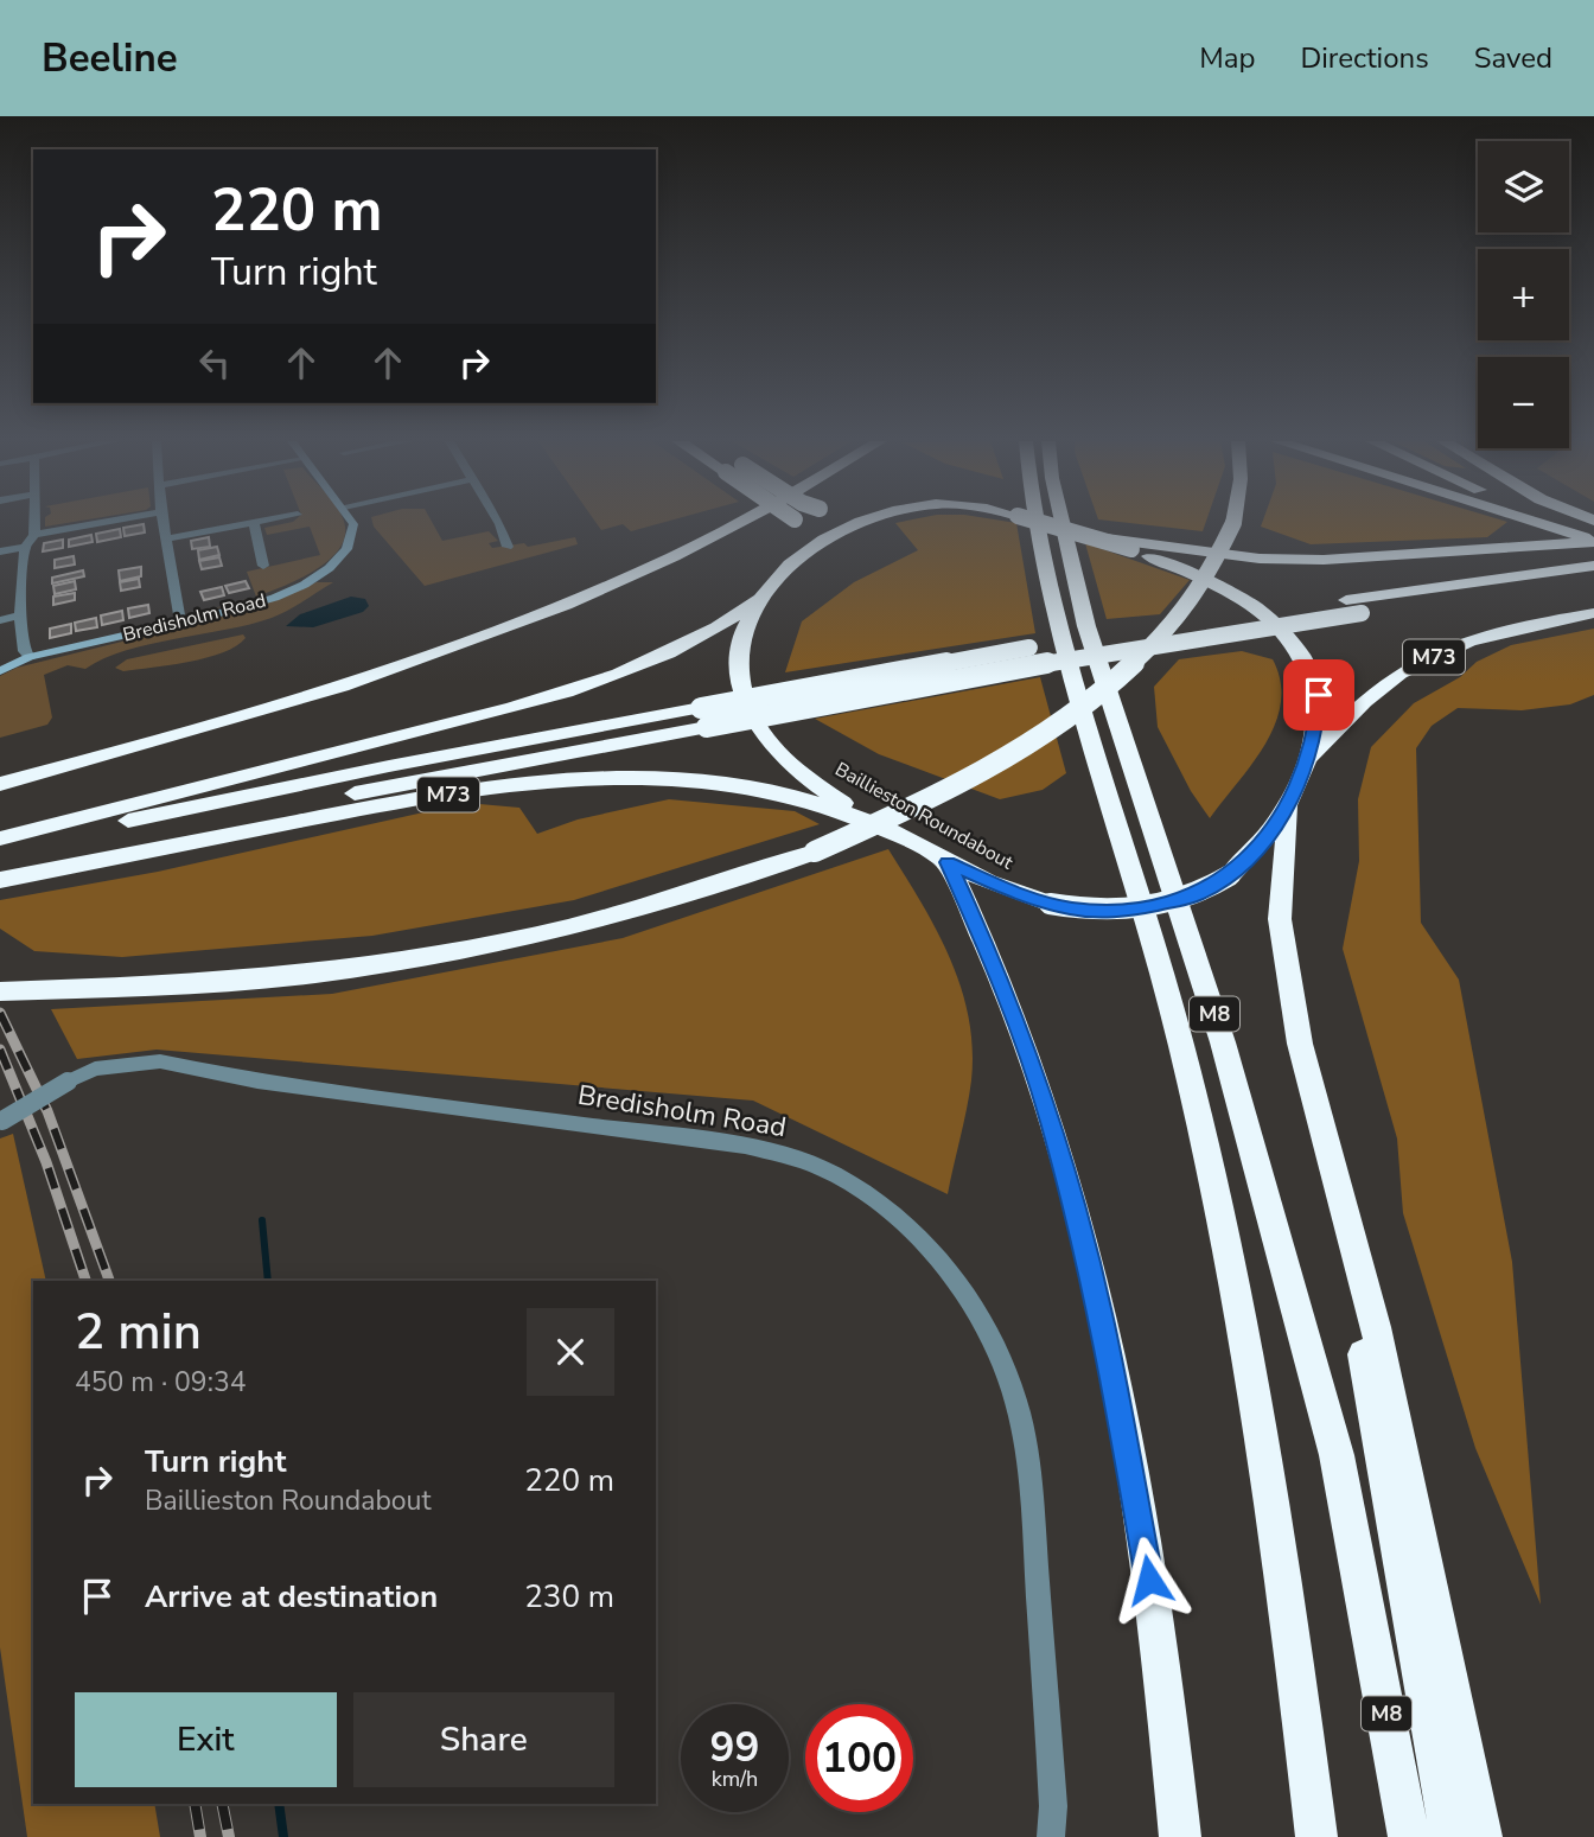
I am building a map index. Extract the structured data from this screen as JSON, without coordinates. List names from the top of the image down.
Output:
{
  "streets": {
    "highway": ["M73", "Baillieston Roundabout", "M8"],
    "street": ["Bredisholm Road"]
  },
  "crossings": [
    ["M73", "Baillieston Roundabout"],
    ["Baillieston Roundabout", "M8"]
  ],
  "page": {
    "header": "Beeline",
    "nav": ["Map", "Directions", "Saved"],
    "map_buttons": ["+", "−"],
    "turn": ["220 m", "Turn right"],
    "heading": ["2 min", "450 m · 09:34"],
    "list": [
      {
        "name": "Turn right",
        "note": "Baillieston Roundabout",
        "value": "220 m"
      },
      {
        "name": "Arrive at destination",
        "value": "230 m"
      }
    ],
    "buttons": ["Exit", "Share"],
    "speed": "99 km/h",
    "limit": "100"
  }
}
